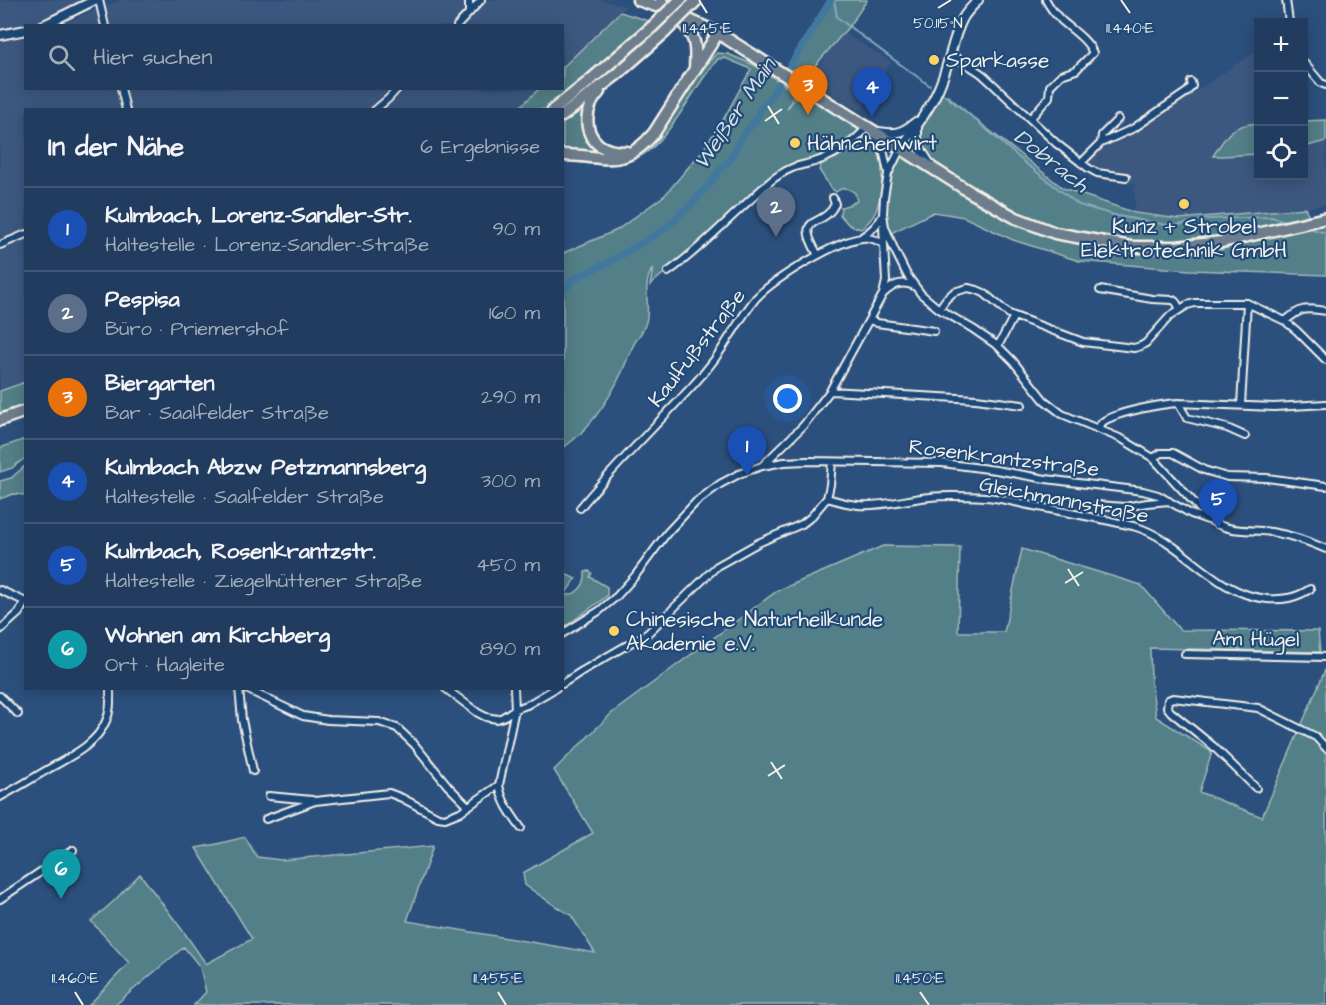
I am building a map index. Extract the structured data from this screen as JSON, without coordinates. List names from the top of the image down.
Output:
{
  "streets": {
    "street": [
      "Kaulfußstraße",
      "Rosenkrantzstraße",
      "Gleichmannstraße",
      "Am Hügel"
    ]
  },
  "water": ["Weißer Main", "Dobrach"],
  "places": [
    "Sparkasse",
    "Hähnchenwirt",
    "Kunz + Strobel Elektrotechnik GmbH",
    "Chinesische Naturheilkunde Akademie e.V."
  ],
  "page": {
    "map_buttons": ["+", "−"],
    "search": "Hier suchen",
    "pins": [
      "3",
      "4",
      "2",
      "1",
      "5",
      "6"
    ],
    "heading": ["In der Nähe", "6 Ergebnisse"],
    "list": [
      {
        "mark": "1",
        "name": "Kulmbach, Lorenz-Sandler-Str.",
        "note": "Haltestelle · Lorenz-Sandler-Straße",
        "value": "90 m"
      },
      {
        "mark": "2",
        "name": "Pespisa",
        "note": "Büro · Priemershof",
        "value": "160 m"
      },
      {
        "mark": "3",
        "name": "Biergarten",
        "note": "Bar · Saalfelder Straße",
        "value": "290 m"
      },
      {
        "mark": "4",
        "name": "Kulmbach Abzw Petzmannsberg",
        "note": "Haltestelle · Saalfelder Straße",
        "value": "300 m"
      },
      {
        "mark": "5",
        "name": "Kulmbach, Rosenkrantzstr.",
        "note": "Haltestelle · Ziegelhüttener Straße",
        "value": "450 m"
      },
      {
        "mark": "6",
        "name": "Wohnen am Kirchberg",
        "note": "Ort · Hagleite",
        "value": "890 m"
      }
    ]
  },
  "coordinates": [
    "50.115°N",
    "11.445°E",
    "11.440°E",
    "11.460°E",
    "11.455°E",
    "11.450°E"
  ]
}
